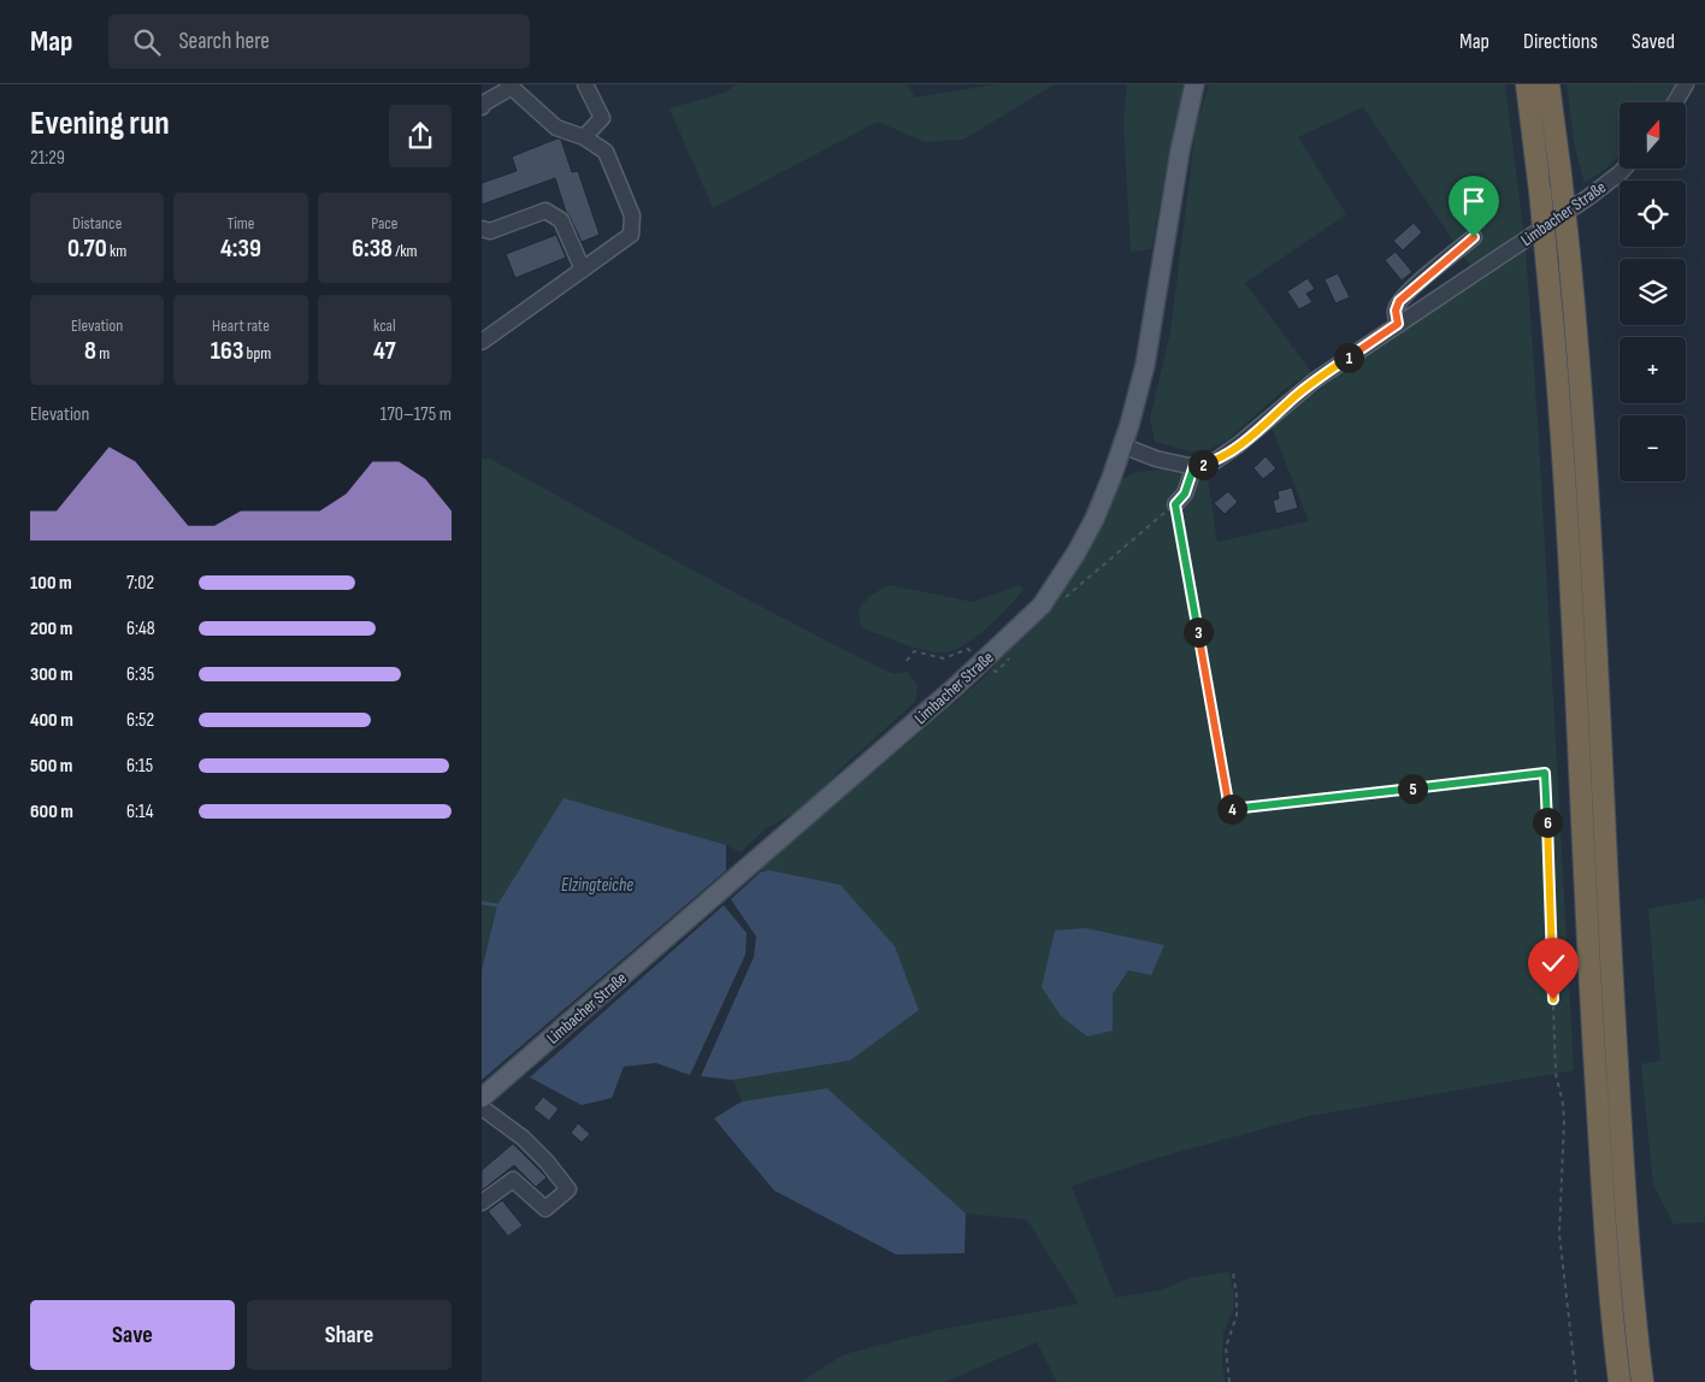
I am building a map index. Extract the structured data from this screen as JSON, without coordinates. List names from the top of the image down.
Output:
{
  "streets": {
    "main road": ["Limbacher Straße"]
  },
  "water": ["Elzingteiche"],
  "north": "top",
  "page": {
    "header": "Map",
    "search": "Search here",
    "nav": ["Map", "Directions", "Saved"],
    "heading": ["Evening run", "21:29"],
    "map_buttons": ["+", "−"],
    "stats": [
      ["Distance", "0.70 km"],
      ["Time", "4:39"],
      ["Pace", "6:38 /km"],
      ["Elevation", "8 m"],
      ["Heart rate", "163 bpm"],
      ["kcal", "47"]
    ],
    "pins": [
      "1",
      "2",
      "3",
      "5",
      "4",
      "6"
    ],
    "chart": ["Elevation", "170–175 m"],
    "list": [
      {
        "name": "100 m",
        "note": "7:02"
      },
      {
        "name": "200 m",
        "note": "6:48"
      },
      {
        "name": "300 m",
        "note": "6:35"
      },
      {
        "name": "400 m",
        "note": "6:52"
      },
      {
        "name": "500 m",
        "note": "6:15"
      },
      {
        "name": "600 m",
        "note": "6:14"
      }
    ],
    "buttons": ["Save", "Share"]
  }
}
